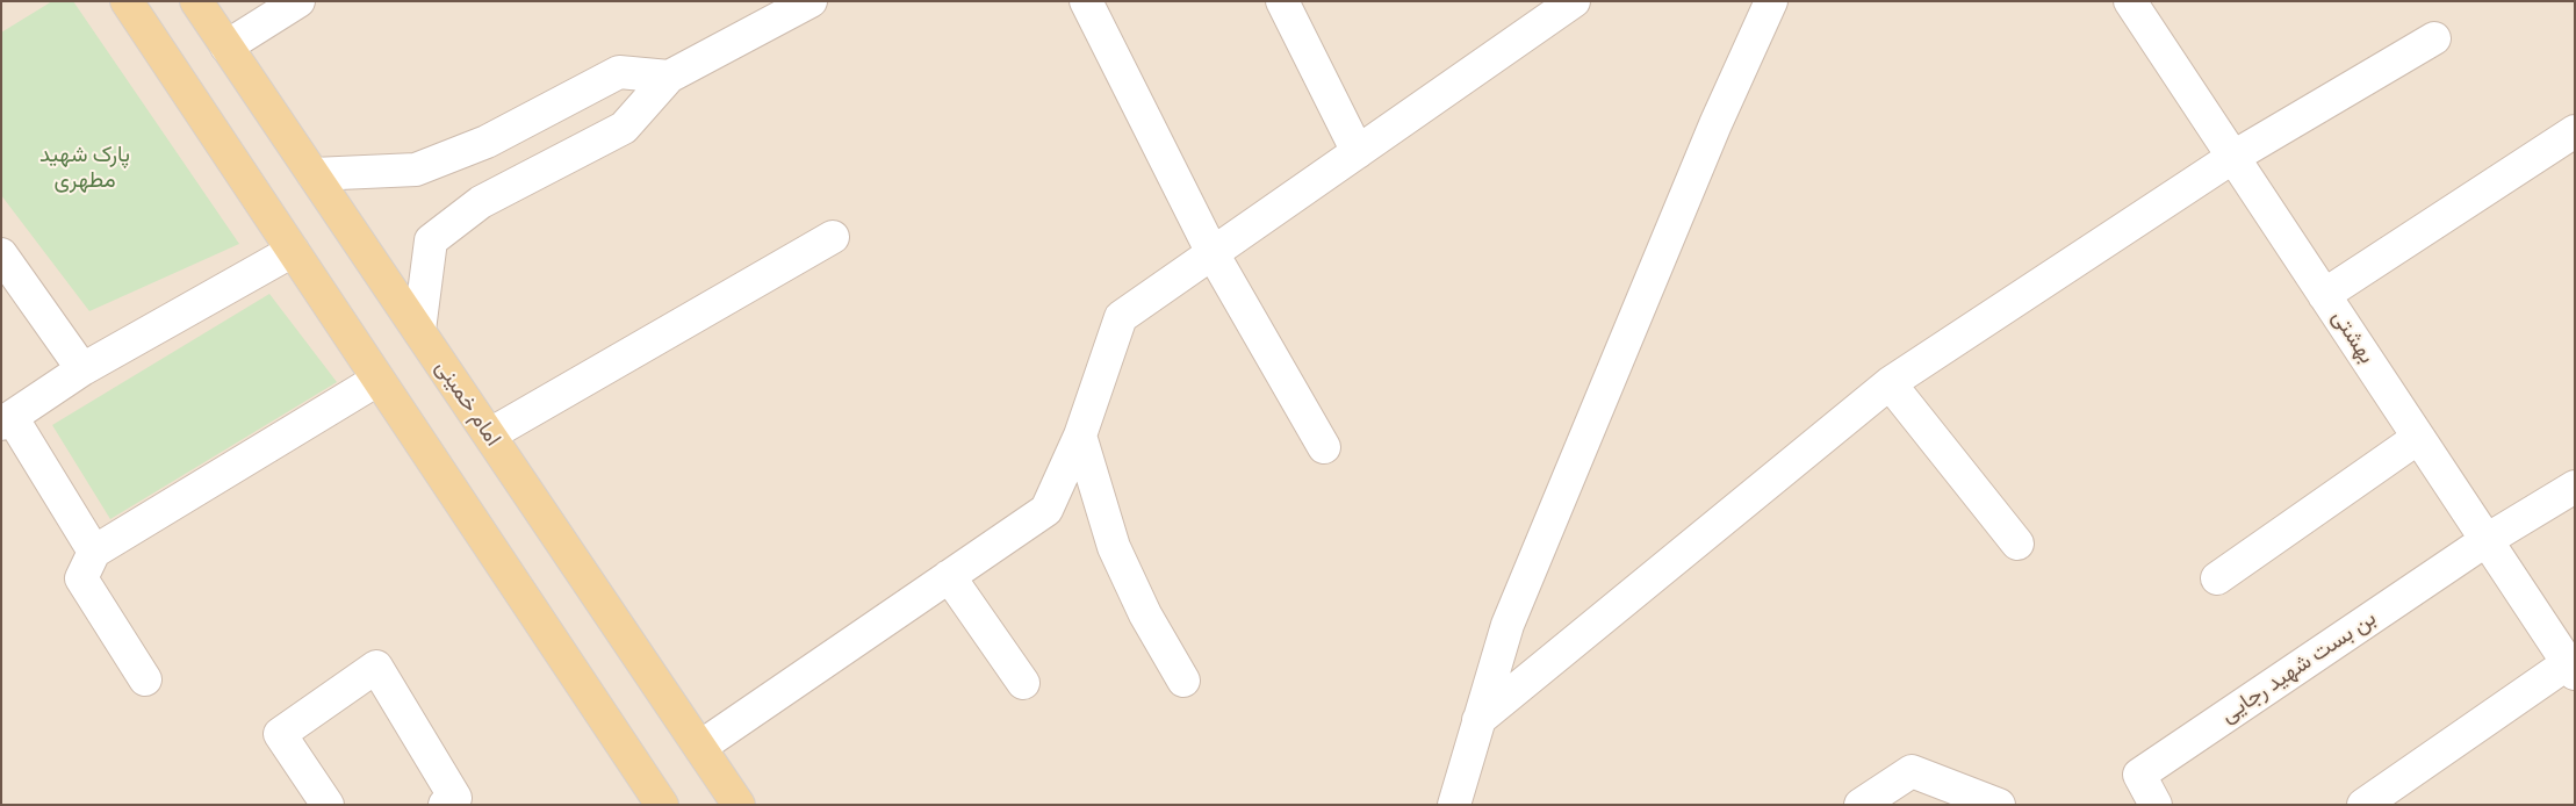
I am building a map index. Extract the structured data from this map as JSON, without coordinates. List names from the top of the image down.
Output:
{
  "streets": {
    "main road": ["امام خمینی"],
    "street": ["بهشتی", "بن بست شهید رجایی"]
  },
  "crossings": [
    ["بهشتی", "بن بست شهید رجایی"]
  ],
  "parks": ["پارک شهید مطهری"]
}
